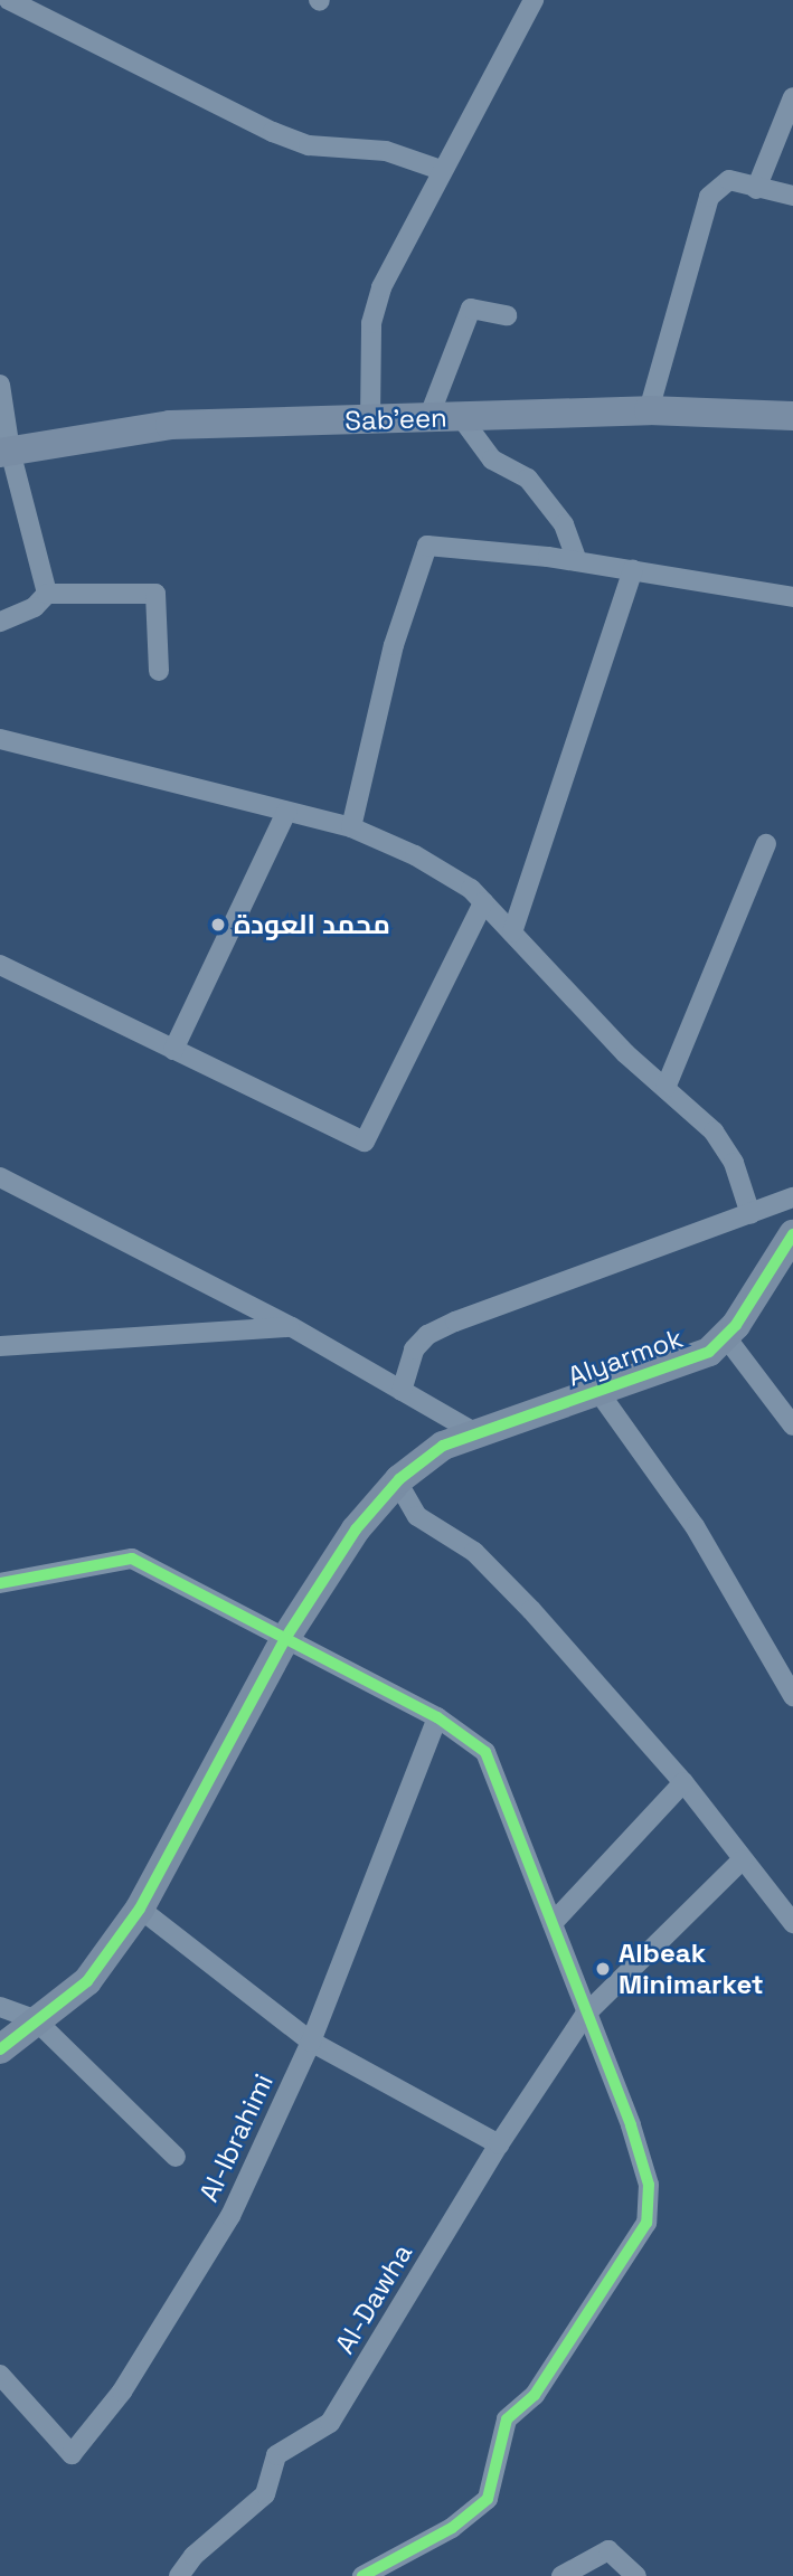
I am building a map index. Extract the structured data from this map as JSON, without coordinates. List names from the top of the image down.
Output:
{
  "streets": {
    "street": [
      "Sab'een",
      "Alyarmok",
      "Al-Ibrahimi",
      "Al-Dawha"
    ]
  },
  "places": ["محمد العودة", "Albeak Minimarket"]
}
